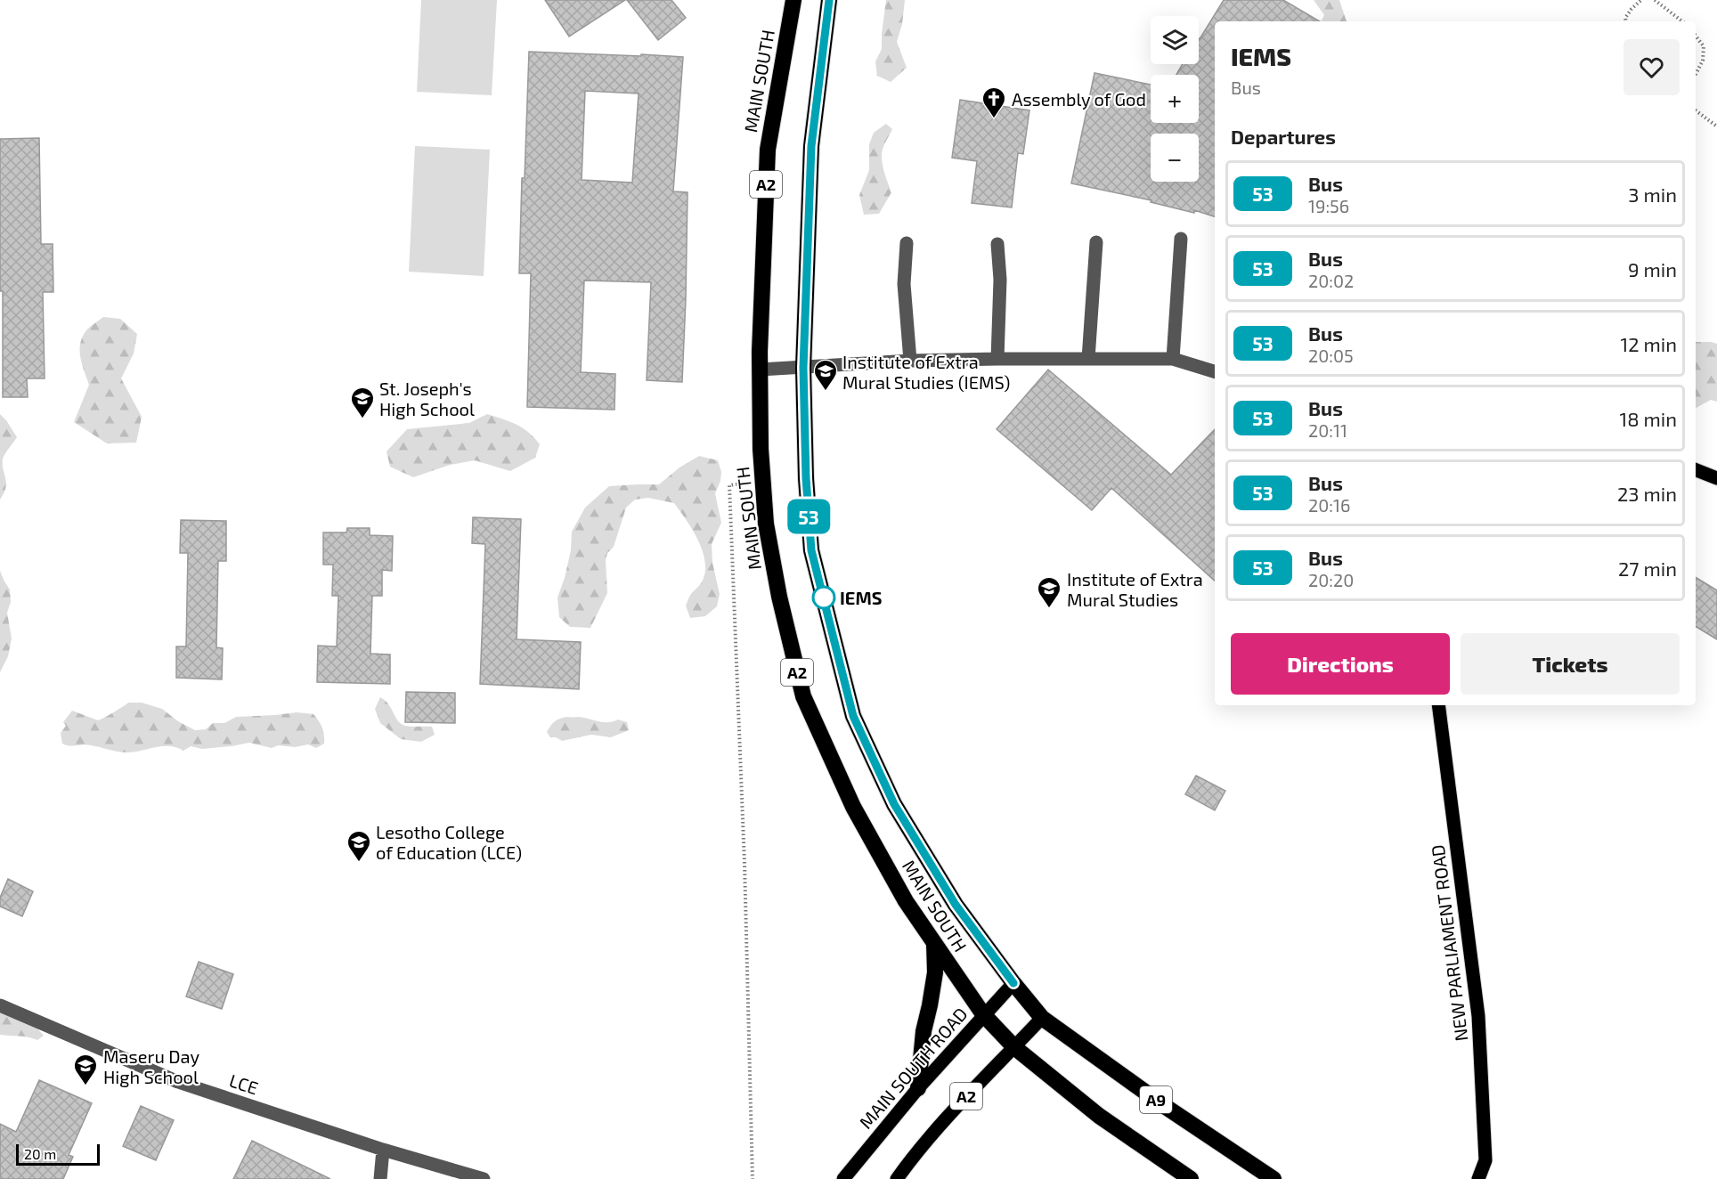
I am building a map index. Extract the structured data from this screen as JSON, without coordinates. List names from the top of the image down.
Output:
{
  "streets": {
    "highway": ["MAIN SOUTH", "A2", "A9"],
    "main road": ["NEW PARLIAMENT ROAD", "MAIN SOUTH ROAD"],
    "street": ["LCE"]
  },
  "crossings": [
    ["MAIN SOUTH", "MAIN SOUTH ROAD"],
    ["MAIN SOUTH", "A9"],
    ["A2", "A9"],
    ["MAIN SOUTH ROAD", "A9"]
  ],
  "places": {
    "church": ["Assembly of God"],
    "school or university": [
      "Institute of Extra Mural Studies (IEMS)",
      "St. Joseph's High School",
      "Institute of Extra Mural Studies",
      "Lesotho College of Education (LCE)",
      "Maseru Day High School"
    ],
    "other": ["IEMS"]
  },
  "lines": ["bus line 53"],
  "scale_bar": "20 m",
  "page": {
    "on_map": "53",
    "map_buttons": ["+", "−"],
    "heading": [
      ["IEMS", "Bus"],
      "Departures"
    ],
    "list": [
      {
        "mark": "53",
        "name": "Bus",
        "note": "19:56",
        "value": "3 min"
      },
      {
        "mark": "53",
        "name": "Bus",
        "note": "20:02",
        "value": "9 min"
      },
      {
        "mark": "53",
        "name": "Bus",
        "note": "20:05",
        "value": "12 min"
      },
      {
        "mark": "53",
        "name": "Bus",
        "note": "20:11",
        "value": "18 min"
      },
      {
        "mark": "53",
        "name": "Bus",
        "note": "20:16",
        "value": "23 min"
      },
      {
        "mark": "53",
        "name": "Bus",
        "note": "20:20",
        "value": "27 min"
      }
    ],
    "buttons": ["Directions", "Tickets"],
    "scale": "20 m"
  }
}
